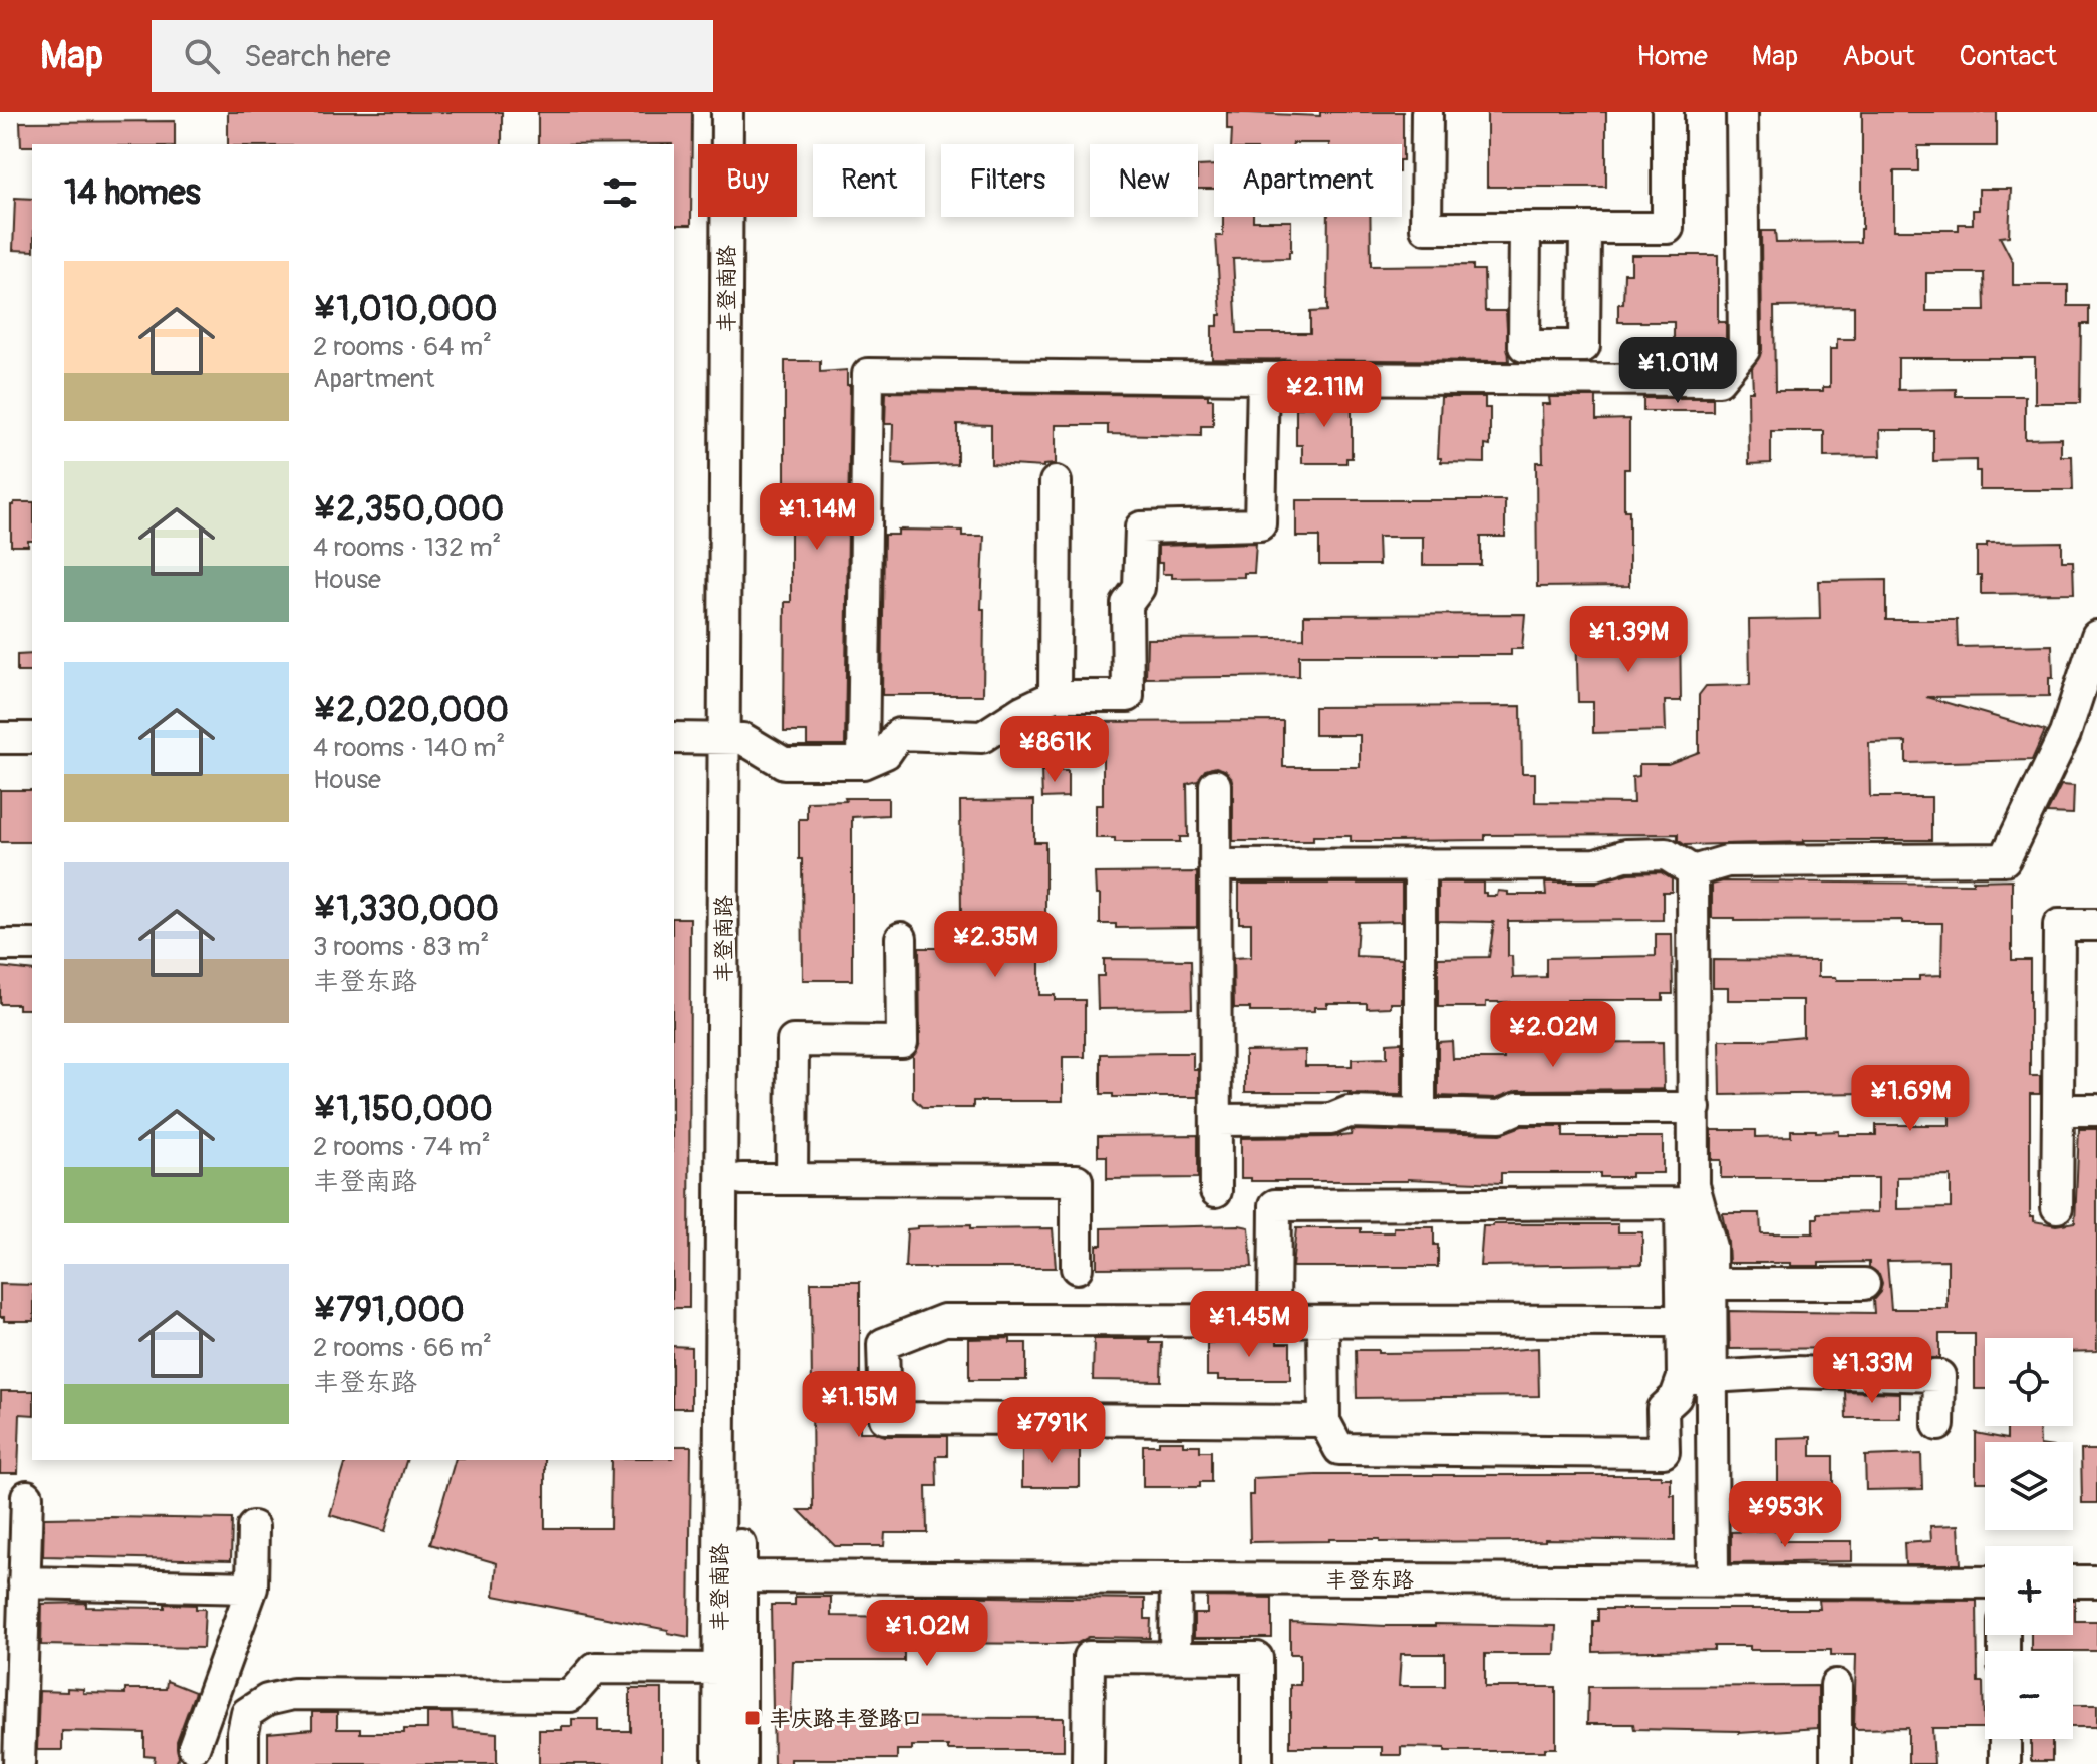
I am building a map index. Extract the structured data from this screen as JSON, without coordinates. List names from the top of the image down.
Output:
{
  "streets": {
    "street": ["丰登南路", "丰登东路"]
  },
  "crossings": [
    ["丰登南路", "丰登东路"]
  ],
  "places": {
    "transit": ["丰庆路丰登路口"]
  },
  "page": {
    "header": "Map",
    "search": "Search here",
    "nav": [
      "Home",
      "Map",
      "About",
      "Contact"
    ],
    "chip": [
      "Buy",
      "Rent",
      "Filters",
      "New",
      "Apartment"
    ],
    "heading": "14 homes",
    "list": [
      {
        "name": "¥1,010,000",
        "note": "2 rooms · 64 m² · Apartment"
      },
      {
        "name": "¥2,350,000",
        "note": "4 rooms · 132 m² · House"
      },
      {
        "name": "¥2,020,000",
        "note": "4 rooms · 140 m² · House"
      },
      {
        "name": "¥1,330,000",
        "note": "3 rooms · 83 m² · 丰登东路"
      },
      {
        "name": "¥1,150,000",
        "note": "2 rooms · 74 m² · 丰登南路"
      },
      {
        "name": "¥791,000",
        "note": "2 rooms · 66 m² · 丰登东路"
      }
    ],
    "price": [
      "¥1.01M",
      "¥2.11M",
      "¥1.14M",
      "¥1.39M",
      "¥861K",
      "¥2.35M",
      "¥2.02M",
      "¥1.69M",
      "¥1.45M",
      "¥1.33M",
      "¥1.15M",
      "¥791K",
      "¥953K",
      "¥1.02M"
    ],
    "map_buttons": ["+", "−"]
  }
}
